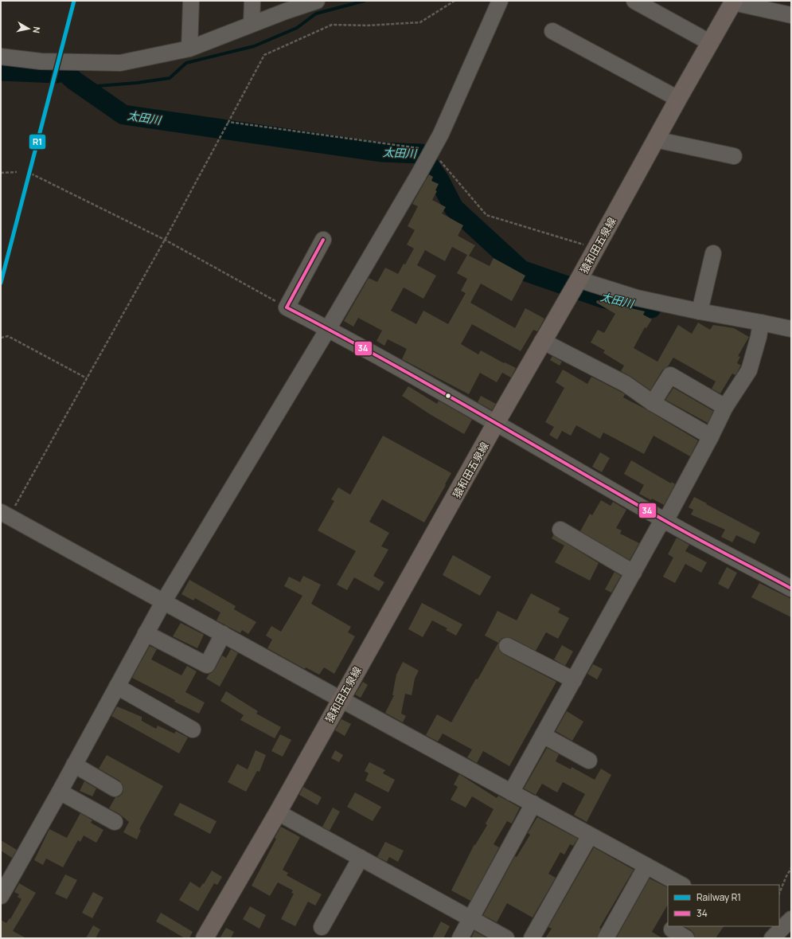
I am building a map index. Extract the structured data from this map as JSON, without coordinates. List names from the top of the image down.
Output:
{
  "streets": {
    "main road": ["猿和田五泉線"]
  },
  "water": ["太田川"],
  "lines": ["rail line R1", "transit line 34"],
  "legend": ["Railway R1", "34"],
  "north": "right"
}
